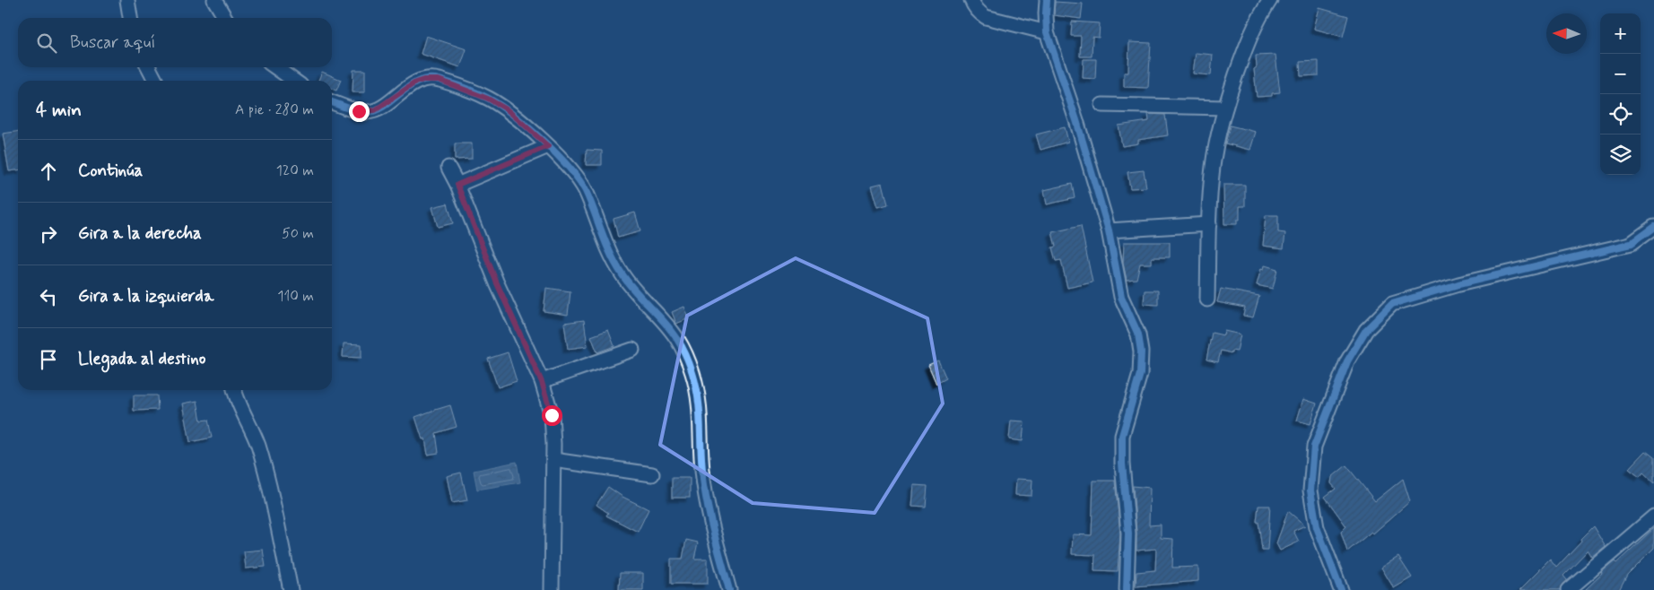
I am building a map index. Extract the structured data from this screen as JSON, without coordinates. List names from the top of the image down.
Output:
{
  "north": "left",
  "page": {
    "map_buttons": ["+", "−"],
    "search": "Buscar aquí",
    "heading": ["4 min", "A pie · 280 m"],
    "list": [
      ["Continúa", "120 m"],
      ["Gira a la derecha", "50 m"],
      ["Gira a la izquierda", "110 m"],
      "Llegada al destino"
    ]
  }
}
